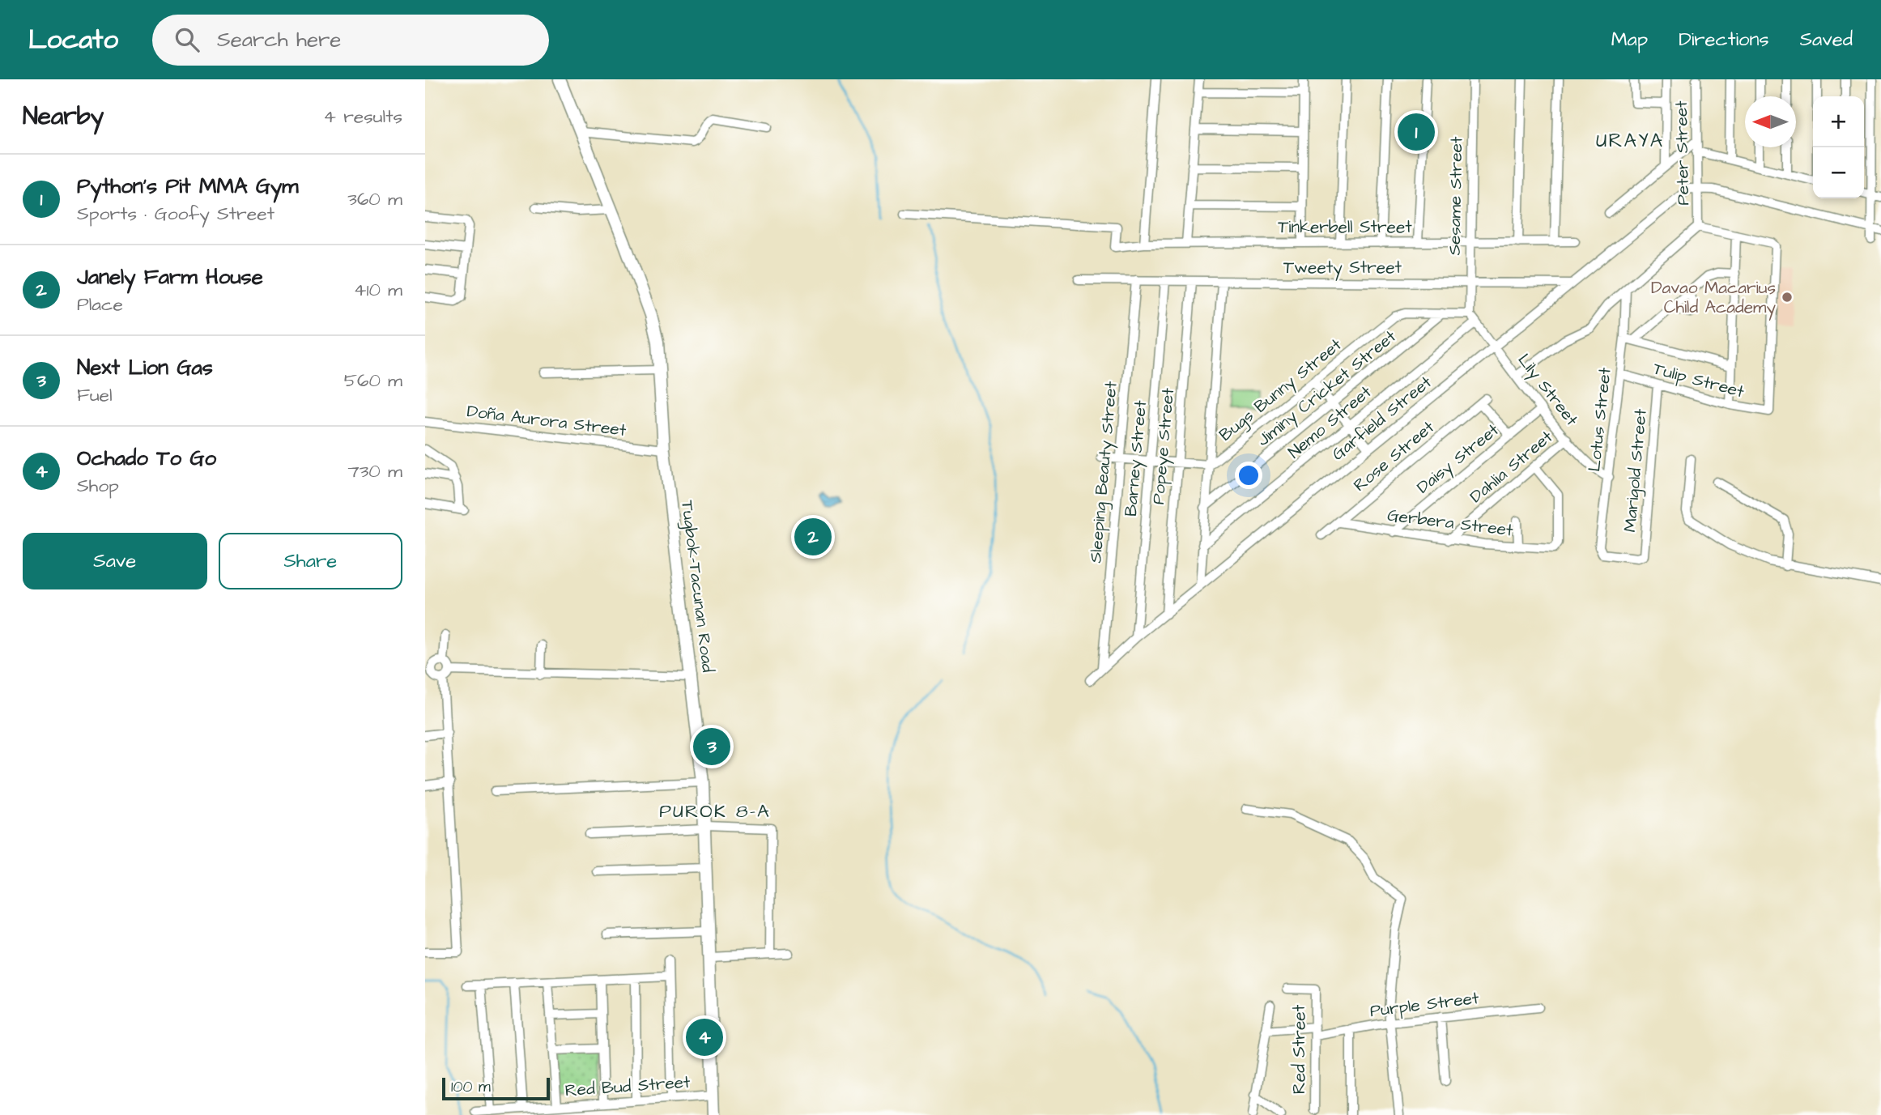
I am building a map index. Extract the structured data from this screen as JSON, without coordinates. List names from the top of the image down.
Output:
{
  "streets": {
    "street": [
      "Peter Street",
      "Sesame Street",
      "Tinkerbell Street",
      "Tweety Street",
      "Tulip Street",
      "Jiminy Cricket Street",
      "Bugs Bunny Street",
      "Lily Street",
      "Garfield Street",
      "Lotus Street",
      "Doña Aurora Street",
      "Nemo Street",
      "Popeye Street",
      "Rose Street",
      "Barney Street",
      "Daisy Street",
      "Dahlia Street",
      "Marigold Street",
      "Sleeping Beauty Street",
      "Gerbera Street",
      "Tugbok-Tacunan Road",
      "Purple Street",
      "Red Street",
      "Red Bud Street"
    ]
  },
  "crossings": [
    ["Peter Street", "Garfield Street"],
    ["Sesame Street", "Tinkerbell Street"],
    ["Sesame Street", "Tweety Street"],
    ["Sesame Street", "Bugs Bunny Street"],
    ["Sesame Street", "Lily Street"],
    ["Tweety Street", "Garfield Street"],
    ["Tweety Street", "Popeye Street"],
    ["Tweety Street", "Barney Street"],
    ["Tweety Street", "Sleeping Beauty Street"],
    ["Tulip Street", "Lotus Street"],
    ["Tulip Street", "Marigold Street"],
    ["Jiminy Cricket Street", "Bugs Bunny Street"],
    ["Bugs Bunny Street", "Lily Street"],
    ["Lily Street", "Garfield Street"],
    ["Lily Street", "Lotus Street"],
    ["Lily Street", "Nemo Street"],
    ["Lily Street", "Daisy Street"],
    ["Lily Street", "Dahlia Street"],
    ["Garfield Street", "Popeye Street"],
    ["Garfield Street", "Barney Street"],
    ["Garfield Street", "Sleeping Beauty Street"],
    ["Lotus Street", "Marigold Street"],
    ["Doña Aurora Street", "Tugbok-Tacunan Road"],
    ["Rose Street", "Daisy Street"],
    ["Rose Street", "Gerbera Street"],
    ["Daisy Street", "Gerbera Street"],
    ["Dahlia Street", "Gerbera Street"],
    ["Tugbok-Tacunan Road", "Red Bud Street"],
    ["Purple Street", "Red Street"]
  ],
  "districts": ["URAYA", "PUROK 8-A"],
  "places": ["Davao Macarius Child Academy"],
  "scale_bar": "100 m",
  "north": "left",
  "page": {
    "header": "Locato",
    "search": "Search here",
    "nav": ["Map", "Directions", "Saved"],
    "heading": ["Nearby", "4 results"],
    "map_buttons": ["+", "−"],
    "pins": [
      "1",
      "2",
      "3",
      "4"
    ],
    "list": [
      {
        "mark": "1",
        "name": "Python's Pit MMA Gym",
        "note": "Sports · Goofy Street",
        "value": "360 m"
      },
      {
        "mark": "2",
        "name": "Janely Farm House",
        "note": "Place",
        "value": "410 m"
      },
      {
        "mark": "3",
        "name": "Next Lion Gas",
        "note": "Fuel",
        "value": "560 m"
      },
      {
        "mark": "4",
        "name": "Ochado To Go",
        "note": "Shop",
        "value": "730 m"
      }
    ],
    "buttons": ["Save", "Share"],
    "scale": "100 m"
  }
}
